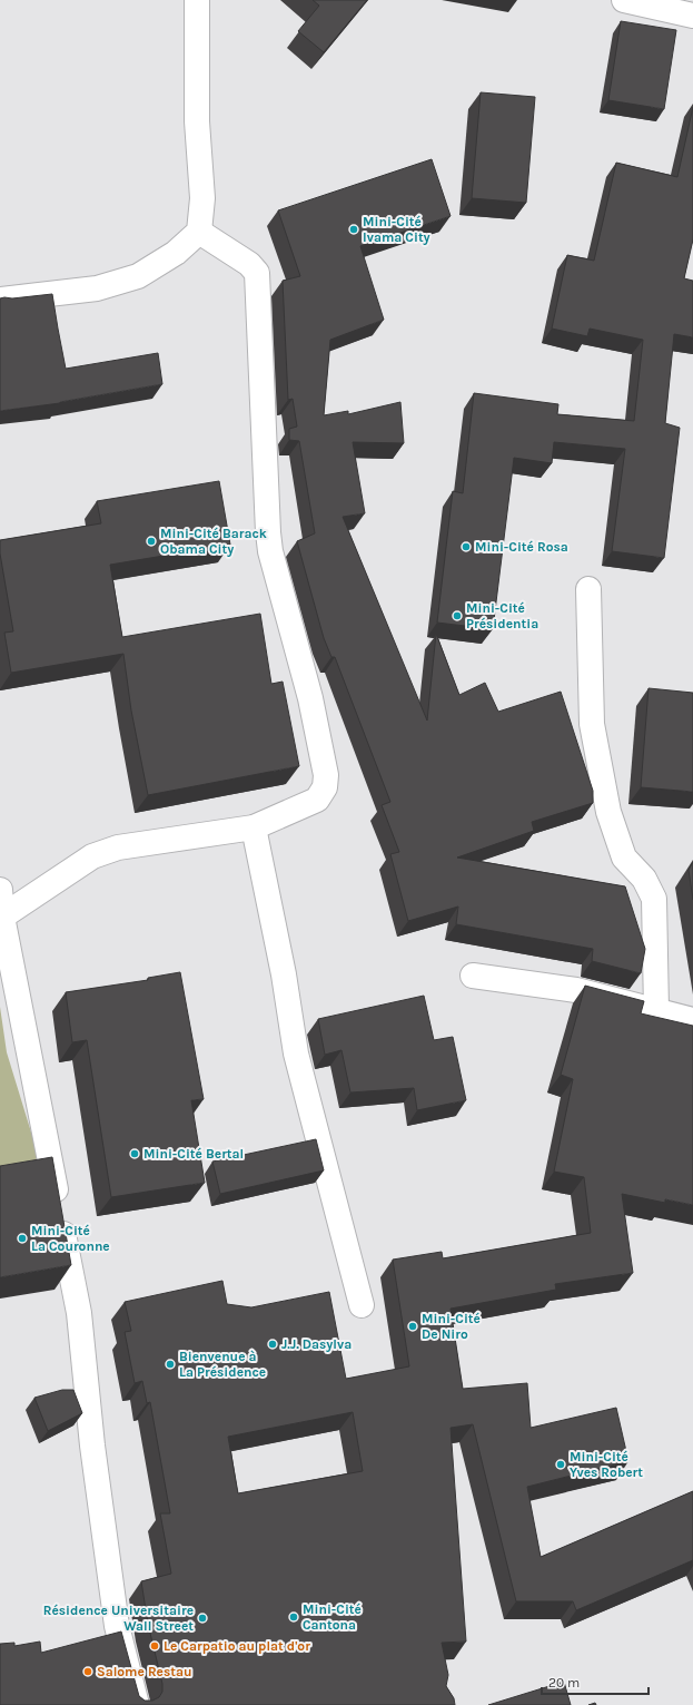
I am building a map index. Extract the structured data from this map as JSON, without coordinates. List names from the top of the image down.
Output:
{
  "places": [
    "Mini-Cité Ivama City",
    "Mini-Cité Barack Obama City",
    "Mini-Cité Rosa",
    "Mini-Cité Présidentia",
    "Mini-Cité Bertal",
    "Mini-Cité La Couronne",
    "Mini-Cité De Niro",
    "J.J. Dasylva",
    "Bienvenue à La Présidence",
    "Mini-Cité Yves Robert",
    "Mini-Cité Cantona",
    "Résidence Universitaire Wall Street",
    "Le Carpatio au plat d'or",
    "Salome Restau"
  ],
  "scale_bar": "20 m"
}
